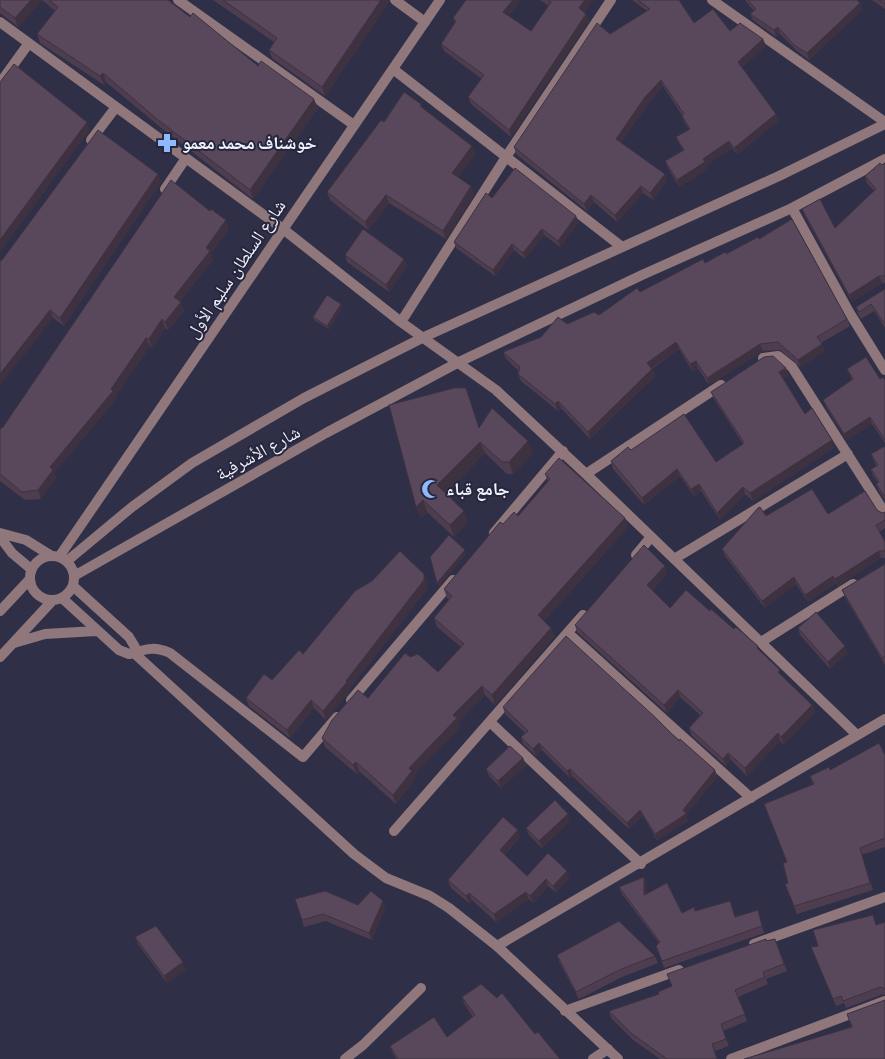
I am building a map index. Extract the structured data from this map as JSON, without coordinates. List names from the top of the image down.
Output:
{
  "streets": {
    "street": ["شارع السلطان سليم الأول", "شارع الأشرفية"]
  },
  "crossings": [
    ["شارع السلطان سليم الأول", "شارع الأشرفية"]
  ],
  "places": {
    "pharmacy": ["خوشناف محمد معمو"],
    "mosque": ["جامع قباء"]
  }
}
